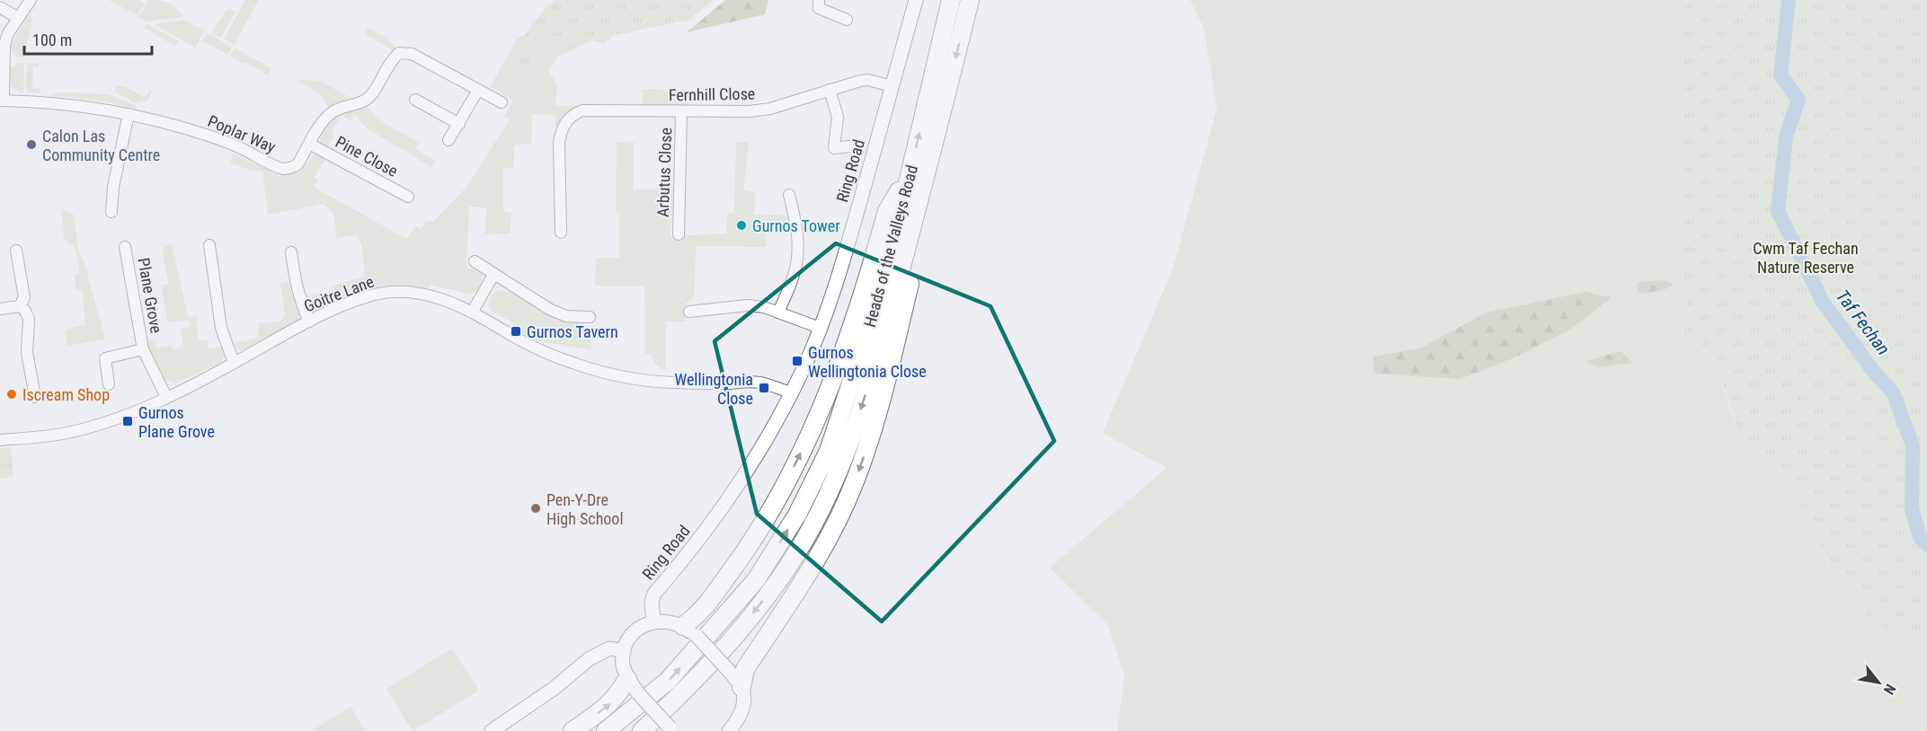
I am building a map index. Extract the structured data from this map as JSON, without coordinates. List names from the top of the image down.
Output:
{
  "streets": {
    "highway": ["Heads of the Valleys Road"],
    "street": [
      "Fernhill Close",
      "Poplar Way",
      "Pine Close",
      "Ring Road",
      "Arbutus Close",
      "Goitre Lane",
      "Plane Grove"
    ]
  },
  "crossings": [
    ["Fernhill Close", "Ring Road"],
    ["Fernhill Close", "Arbutus Close"],
    ["Poplar Way", "Pine Close"],
    ["Ring Road", "Goitre Lane"],
    ["Goitre Lane", "Plane Grove"]
  ],
  "water": ["Taf Fechan"],
  "parks": ["Cwm Taf Fechan Nature Reserve"],
  "places": {
    "other": [
      "Calon Las Community Centre",
      "Gurnos Tower",
      "Iscream Shop",
      "Pen-Y-Dre High School"
    ],
    "transit": [
      "Gurnos Tavern",
      "Gurnos Wellingtonia Close",
      "Wellingtonia Close",
      "Gurnos Plane Grove"
    ]
  },
  "scale_bar": "100 m",
  "north": "bottom right"
}
